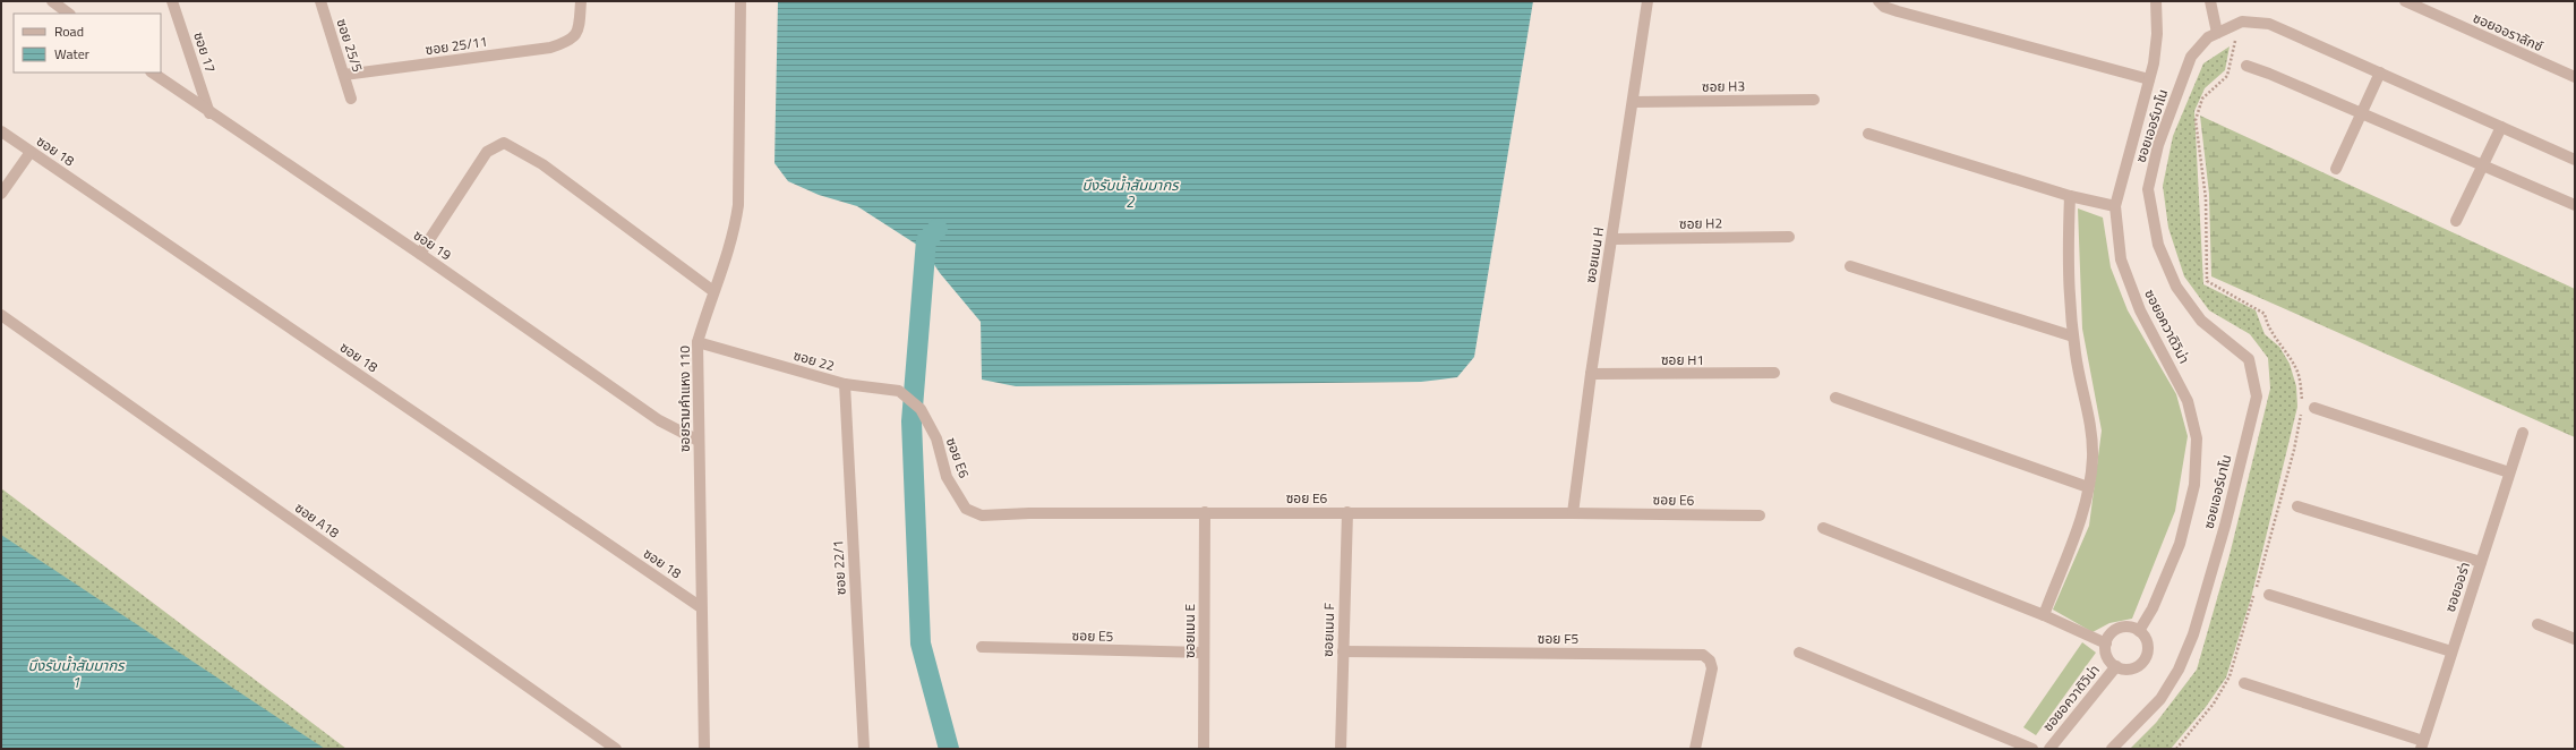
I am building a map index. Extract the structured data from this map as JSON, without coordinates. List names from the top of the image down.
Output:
{
  "streets": {
    "street": [
      "ซอยออราลักซ์",
      "ซอย 25/5",
      "ซอย 25/11",
      "ซอย 17",
      "ซอย H3",
      "ซอยเออร์บาโน",
      "ซอย 18",
      "ซอย H2",
      "ซอย 19",
      "ซอยเมน H",
      "ซอยอควาดิวิน่า",
      "ซอย H1",
      "ซอย 22",
      "ซอยรามคำแหง 110",
      "ซอย E6",
      "ซอย A18",
      "ซอย 22/1",
      "ซอยออร่า",
      "ซอยเมน F",
      "ซอยเมน E",
      "ซอย E5",
      "ซอย F5"
    ]
  },
  "crossings": [
    ["ซอย 25/5", "ซอย 25/11"],
    ["ซอย 17", "ซอย 19"],
    ["ซอย H3", "ซอยเมน H"],
    ["ซอย 18", "ซอยรามคำแหง 110"],
    ["ซอย H2", "ซอยเมน H"],
    ["ซอย 19", "ซอยรามคำแหง 110"],
    ["ซอยเมน H", "ซอย H1"],
    ["ซอยเมน H", "ซอย E6"],
    ["ซอย 22", "ซอยรามคำแหง 110"],
    ["ซอย 22", "ซอย E6"],
    ["ซอย 22", "ซอย 22/1"],
    ["ซอย E6", "ซอยเมน F"],
    ["ซอย E6", "ซอยเมน E"],
    ["ซอยเมน F", "ซอย F5"],
    ["ซอยเมน E", "ซอย E5"]
  ],
  "water": ["บึงรับน้ำสัมมากร 2", "บึงรับน้ำสัมมากร 1"],
  "legend": ["Road", "Water"]
}
